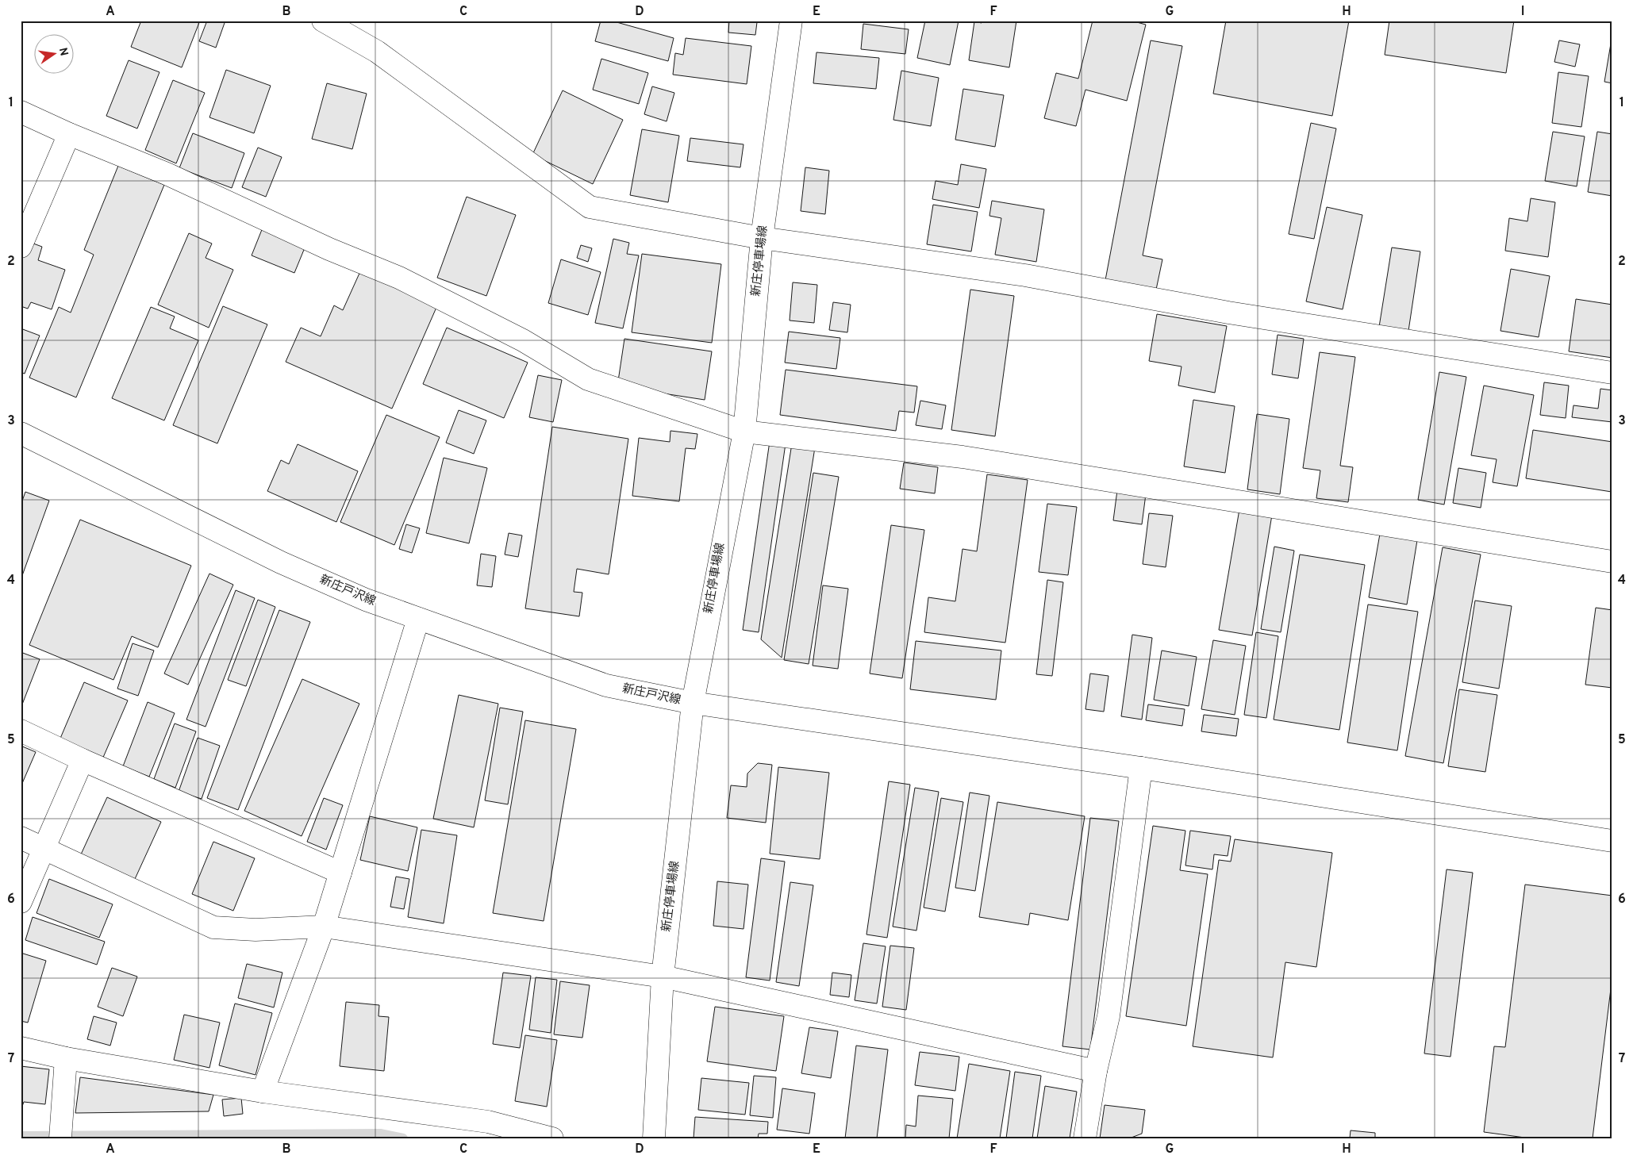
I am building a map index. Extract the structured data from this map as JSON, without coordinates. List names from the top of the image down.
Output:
{
  "streets": {
    "street": ["新庄停車場線", "新庄戸沢線"]
  },
  "crossings": [
    ["新庄停車場線", "新庄戸沢線"]
  ],
  "north": "right",
  "grid": {
    "columns": [
      "A",
      "B",
      "C",
      "D",
      "E",
      "F",
      "G",
      "H",
      "I"
    ],
    "rows": [
      "1",
      "2",
      "3",
      "4",
      "5",
      "6",
      "7"
    ]
  }
}
